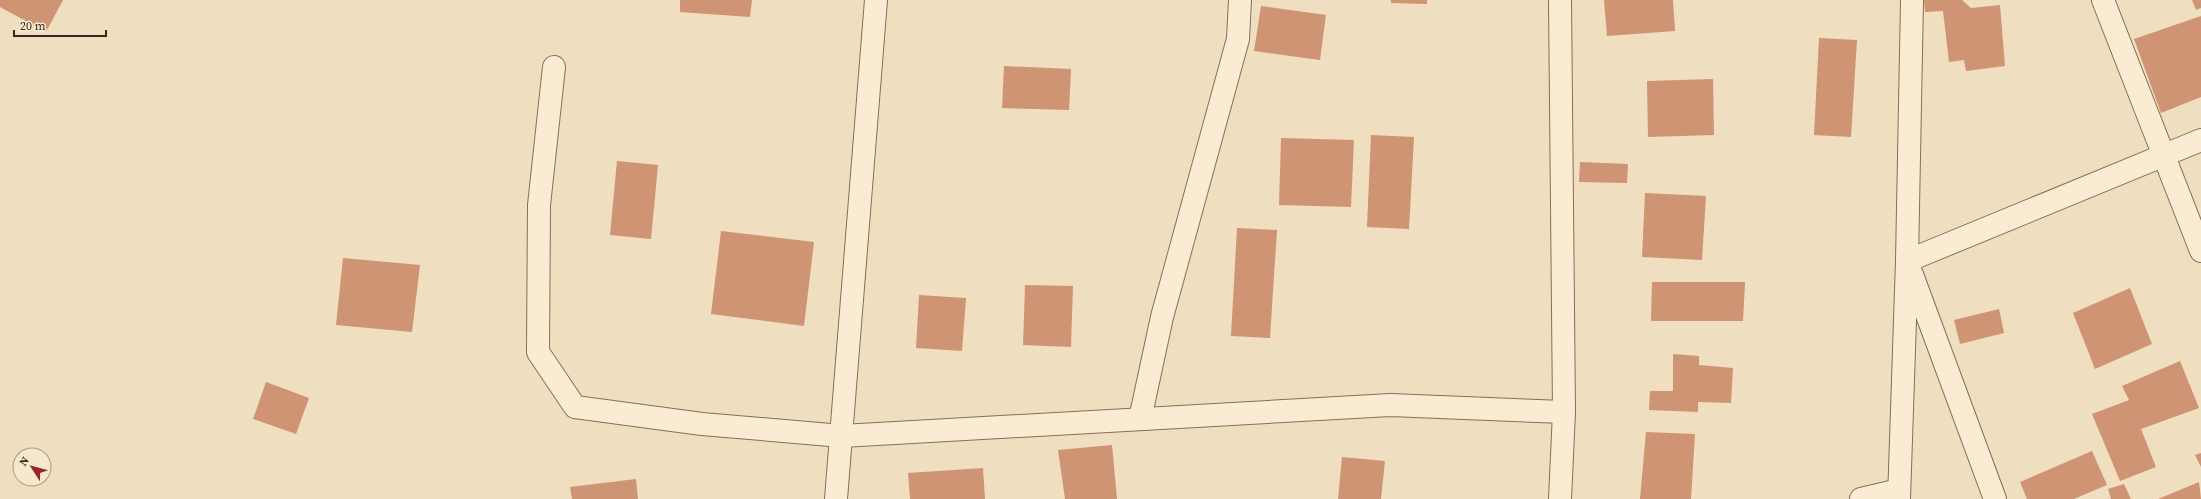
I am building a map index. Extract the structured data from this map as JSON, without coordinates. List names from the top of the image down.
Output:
{
  "scale_bar": "20 m",
  "north": "top left"
}
